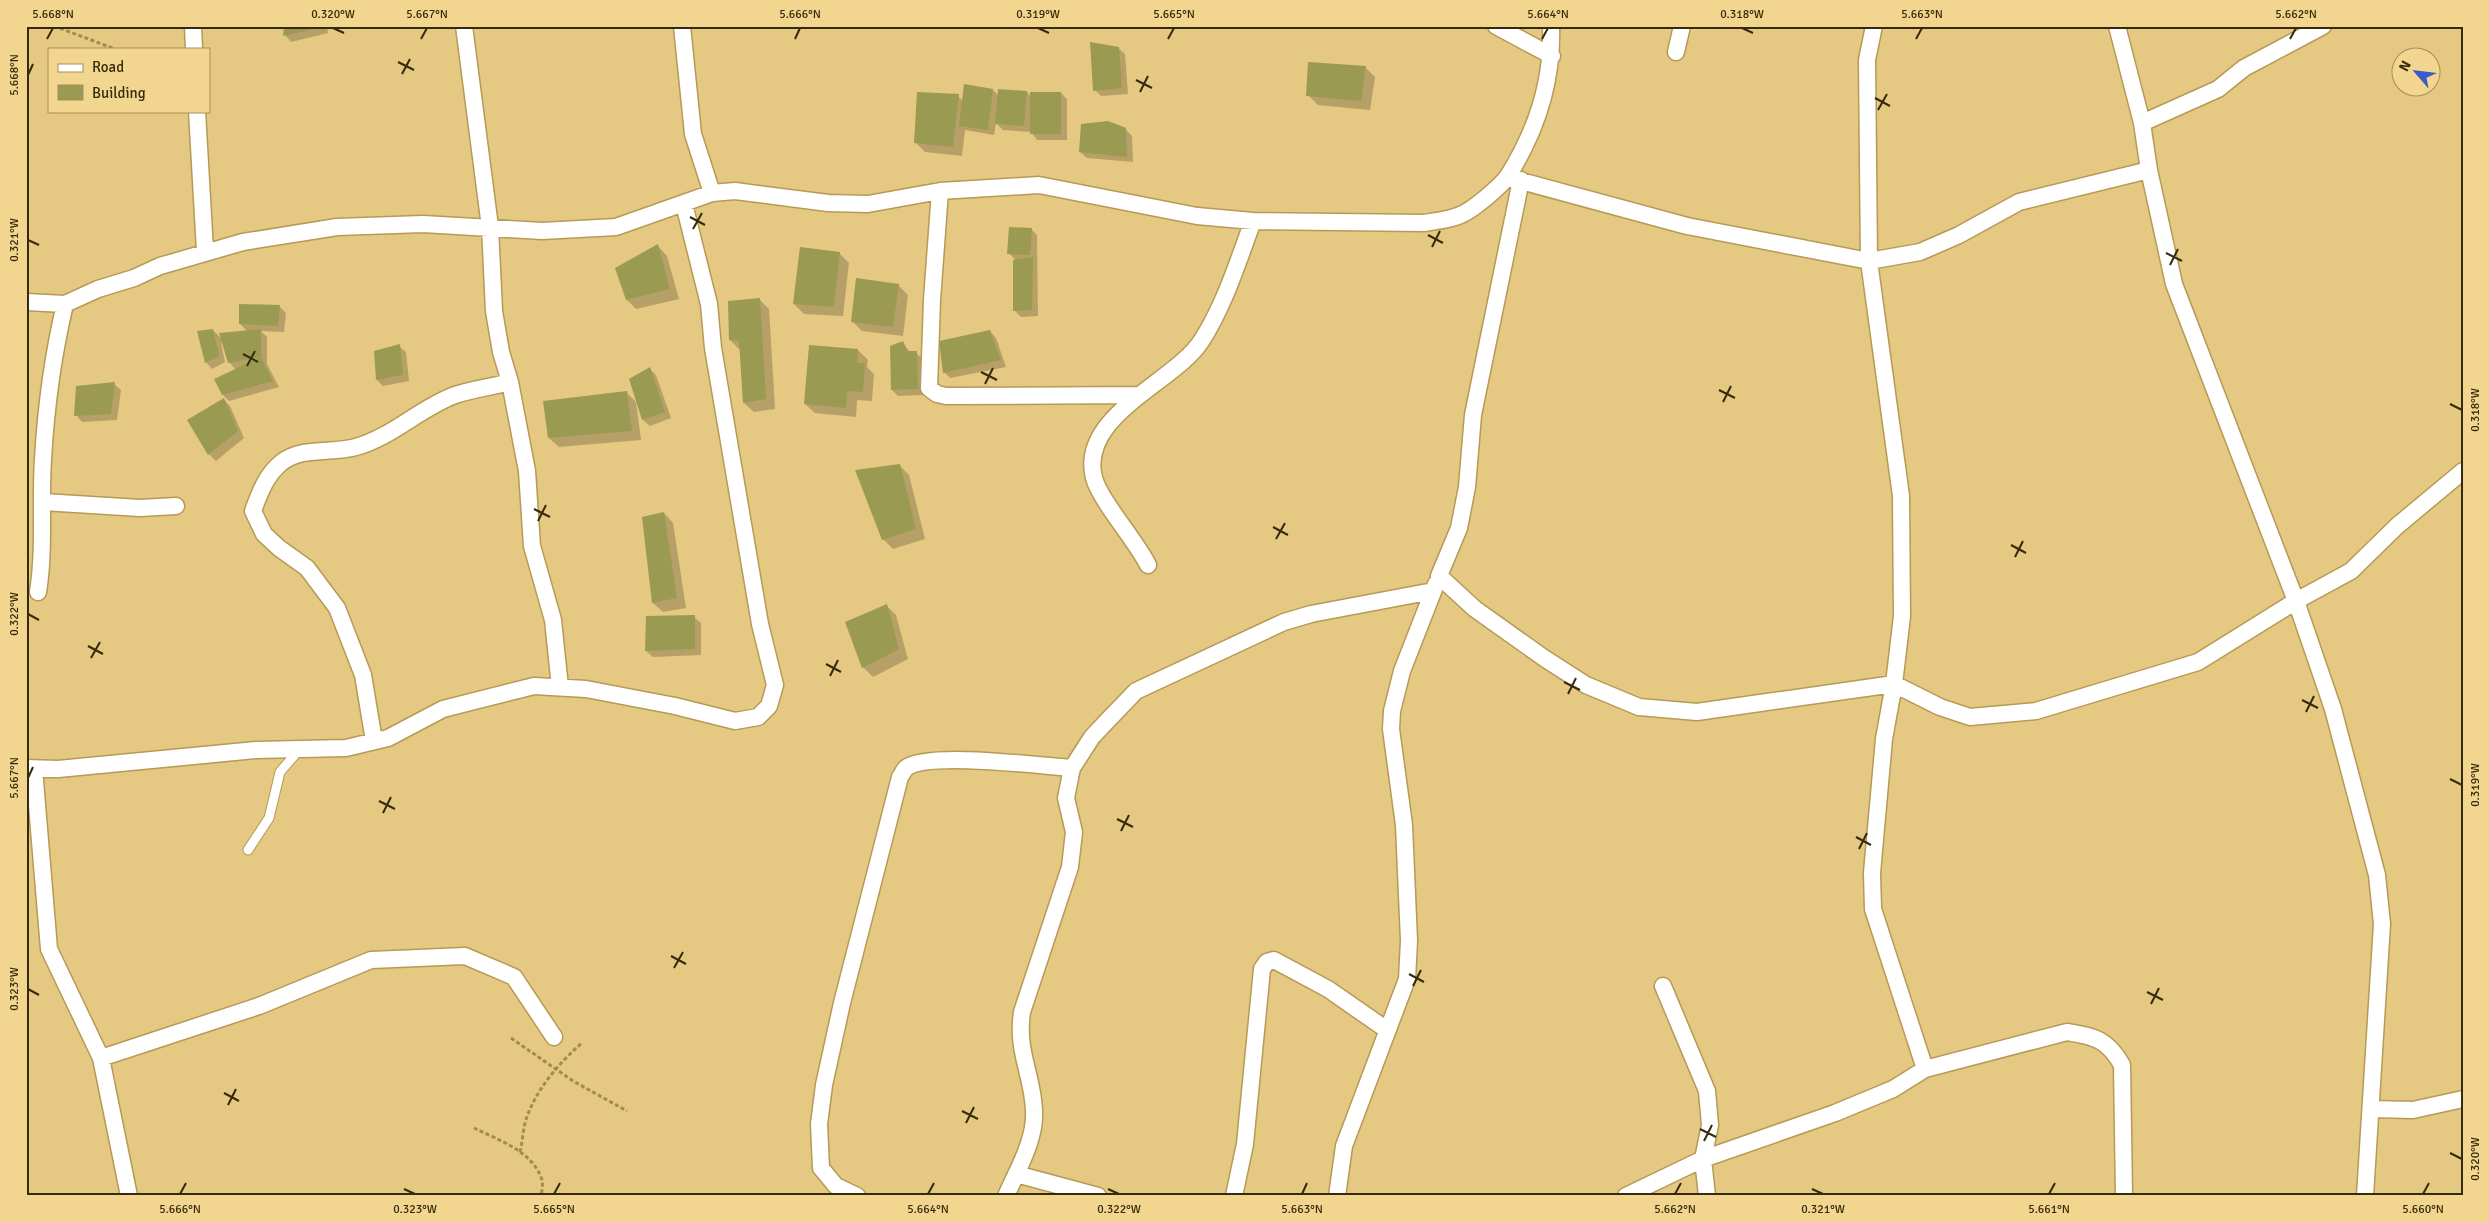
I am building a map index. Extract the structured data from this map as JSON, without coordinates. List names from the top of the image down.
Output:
{
  "legend": ["Road", "Building"],
  "north": "top left",
  "coordinates": [
    "5.668°N",
    "0.320°W",
    "5.667°N",
    "5.666°N",
    "0.319°W",
    "5.665°N",
    "5.664°N",
    "0.318°W",
    "5.663°N",
    "5.662°N",
    "0.321°W",
    "0.322°W",
    "0.323°W",
    "5.661°N",
    "5.660°N"
  ]
}
